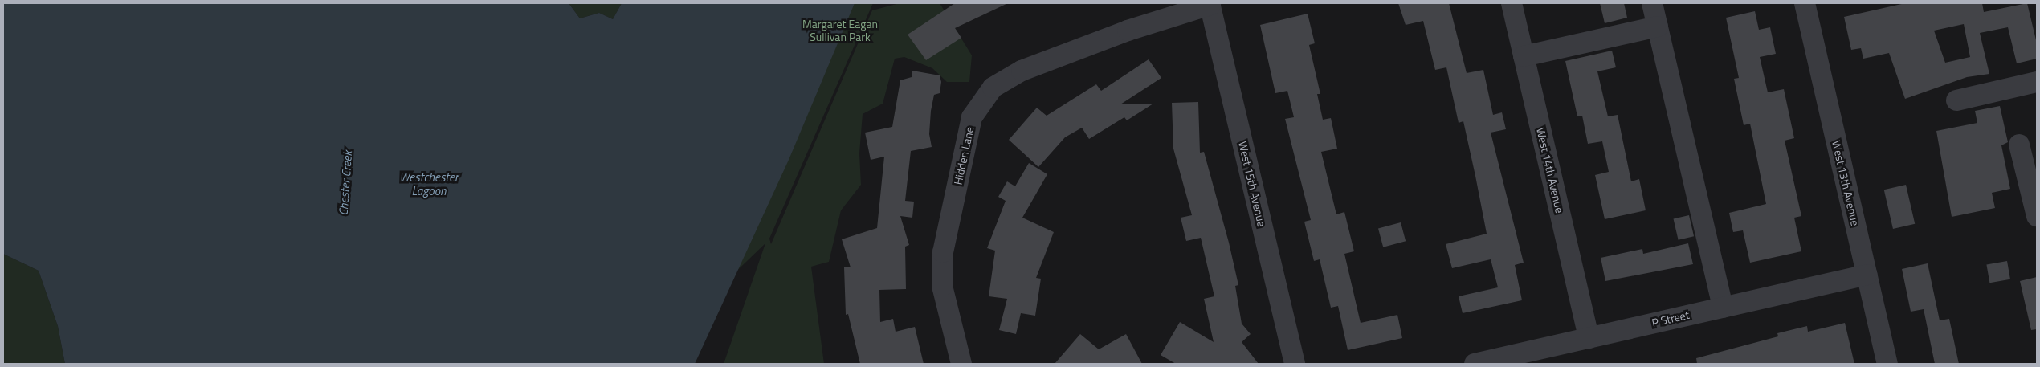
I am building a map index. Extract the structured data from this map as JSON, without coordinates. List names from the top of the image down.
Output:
{
  "streets": {
    "street": [
      "Hidden Lane",
      "West 14th Avenue",
      "West 13th Avenue",
      "West 15th Avenue",
      "P Street"
    ]
  },
  "crossings": [
    ["Hidden Lane", "West 15th Avenue"],
    ["West 14th Avenue", "P Street"],
    ["West 13th Avenue", "P Street"]
  ],
  "water": ["Westchester Lagoon", "Chester Creek"],
  "parks": ["Margaret Eagan Sullivan Park"]
}
